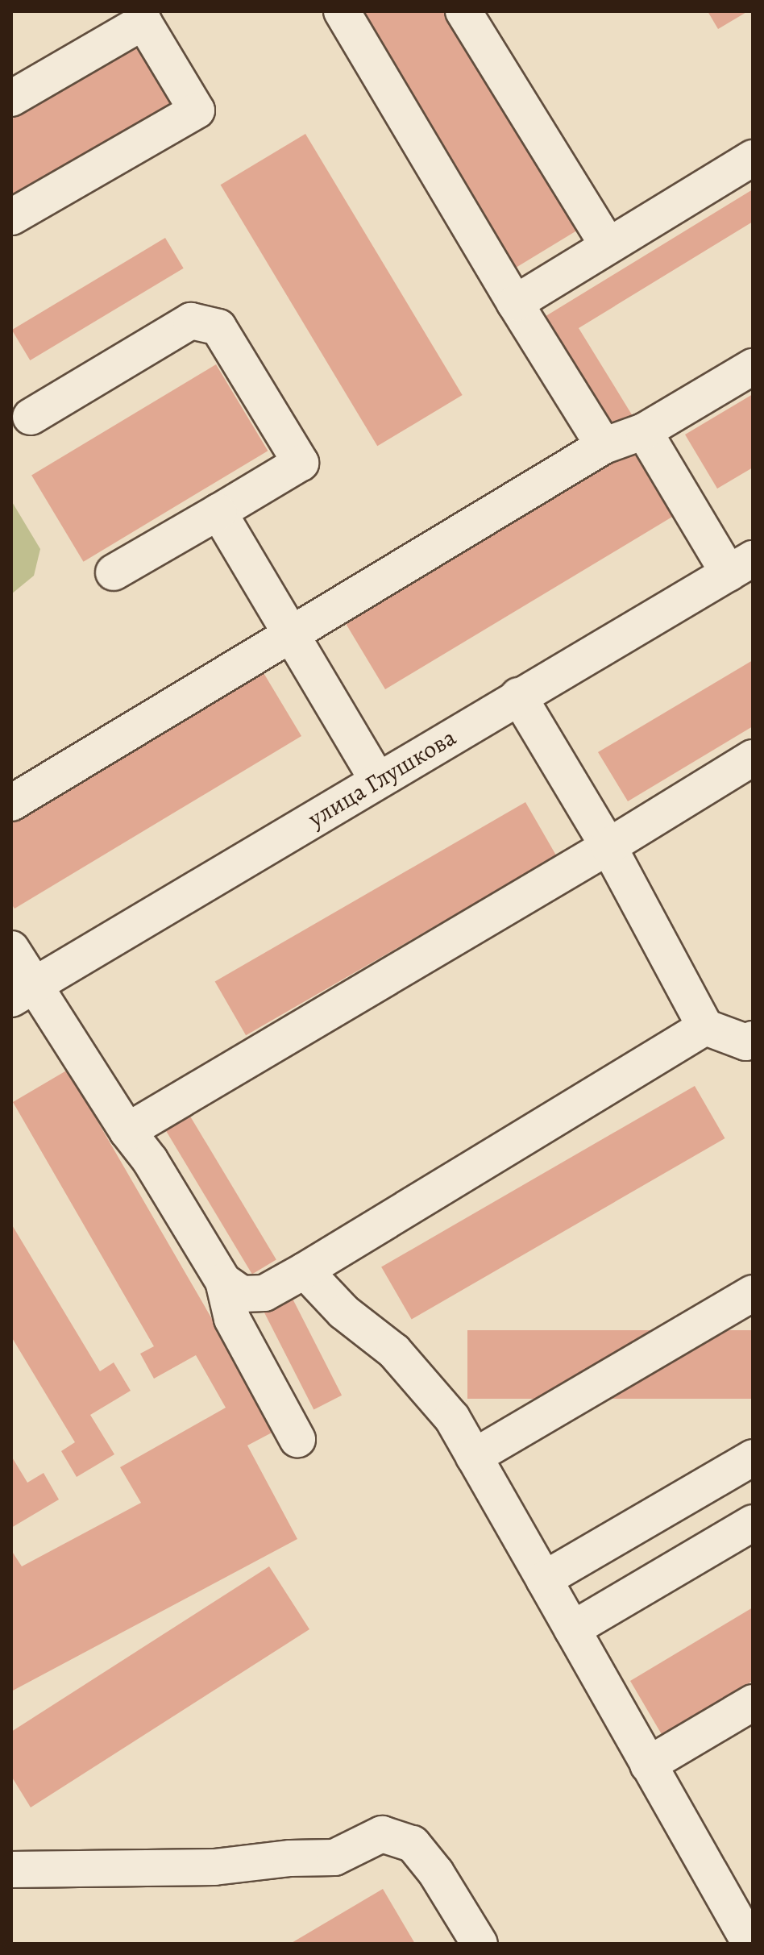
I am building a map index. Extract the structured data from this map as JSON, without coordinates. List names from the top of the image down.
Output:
{
  "streets": {
    "street": ["улица Глушкова"]
  }
}
